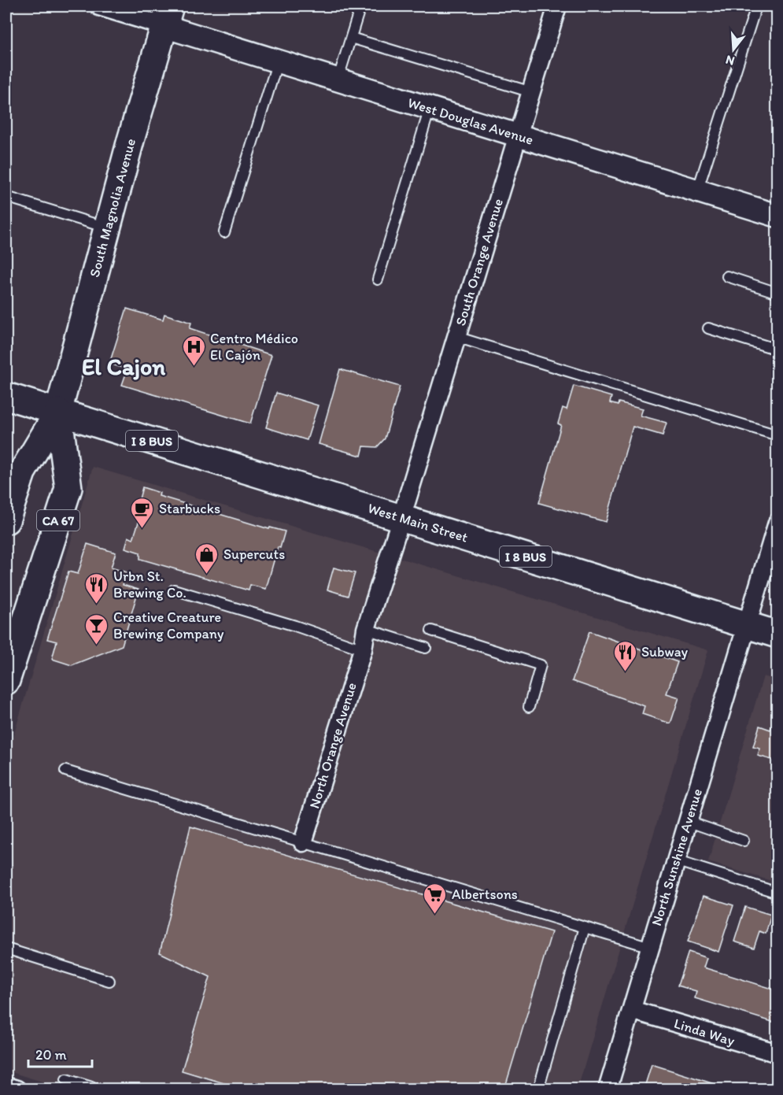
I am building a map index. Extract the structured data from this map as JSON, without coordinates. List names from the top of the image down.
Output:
{
  "streets": {
    "main road": [
      "South Magnolia Avenue",
      "I 8 BUS",
      "CA 67",
      "West Main Street"
    ],
    "street": [
      "West Douglas Avenue",
      "South Orange Avenue",
      "North Orange Avenue",
      "North Sunshine Avenue",
      "Linda Way"
    ]
  },
  "crossings": [
    ["West Douglas Avenue", "South Magnolia Avenue"],
    ["West Douglas Avenue", "South Orange Avenue"],
    ["South Magnolia Avenue", "I 8 BUS"],
    ["South Magnolia Avenue", "CA 67"],
    ["South Magnolia Avenue", "West Main Street"],
    ["South Orange Avenue", "West Main Street"],
    ["I 8 BUS", "CA 67"],
    ["I 8 BUS", "West Main Street"],
    ["CA 67", "West Main Street"],
    ["West Main Street", "North Sunshine Avenue"],
    ["North Sunshine Avenue", "Linda Way"]
  ],
  "districts": ["El Cajon"],
  "places": {
    "hospital": ["Centro Médico El Cajón"],
    "cafe": ["Starbucks"],
    "shop": ["Supercuts"],
    "restaurant": ["Urbn St. Brewing Co.", "Subway"],
    "bar": ["Creative Creature Brewing Company"],
    "supermarket": ["Albertsons"]
  },
  "scale_bar": "20 m",
  "north": "bottom"
}
